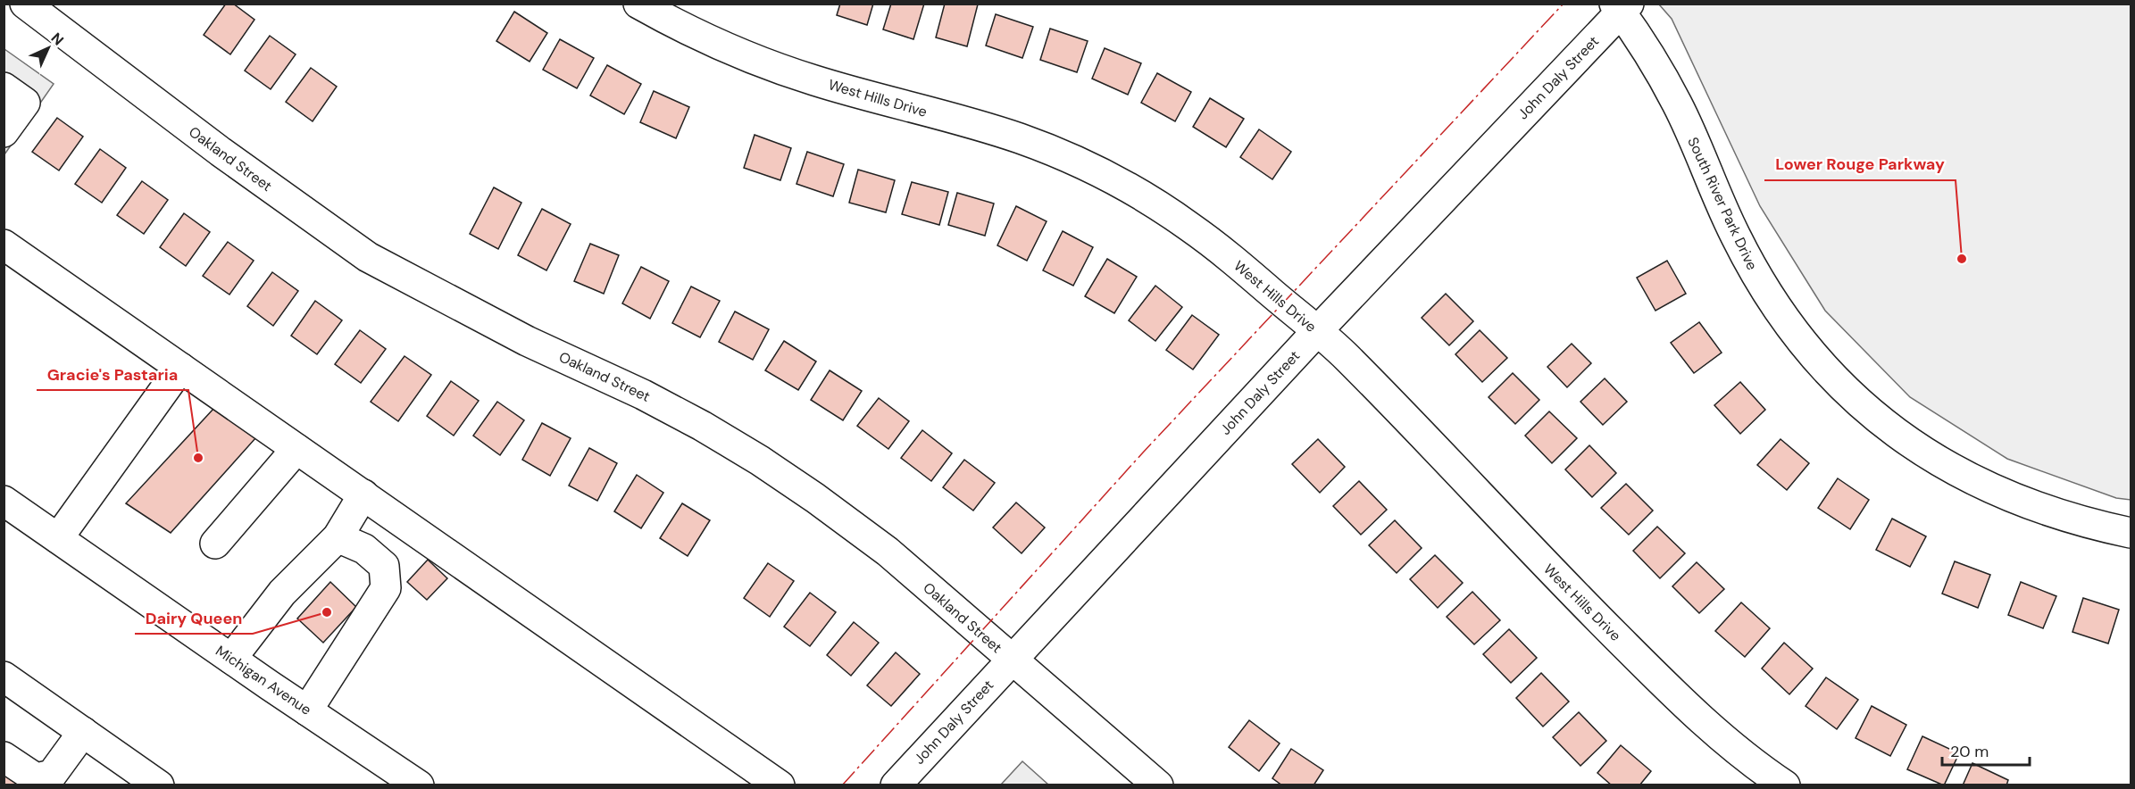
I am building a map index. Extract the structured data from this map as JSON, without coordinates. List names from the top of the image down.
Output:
{
  "streets": {
    "street": [
      "John Daly Street",
      "West Hills Drive",
      "Oakland Street",
      "South River Park Drive",
      "Michigan Avenue"
    ]
  },
  "crossings": [
    ["John Daly Street", "West Hills Drive"],
    ["John Daly Street", "Oakland Street"],
    ["John Daly Street", "South River Park Drive"]
  ],
  "places": ["Lower Rouge Parkway", "Gracie's Pastaria", "Dairy Queen"],
  "scale_bar": "20 m",
  "north": "top right"
}
